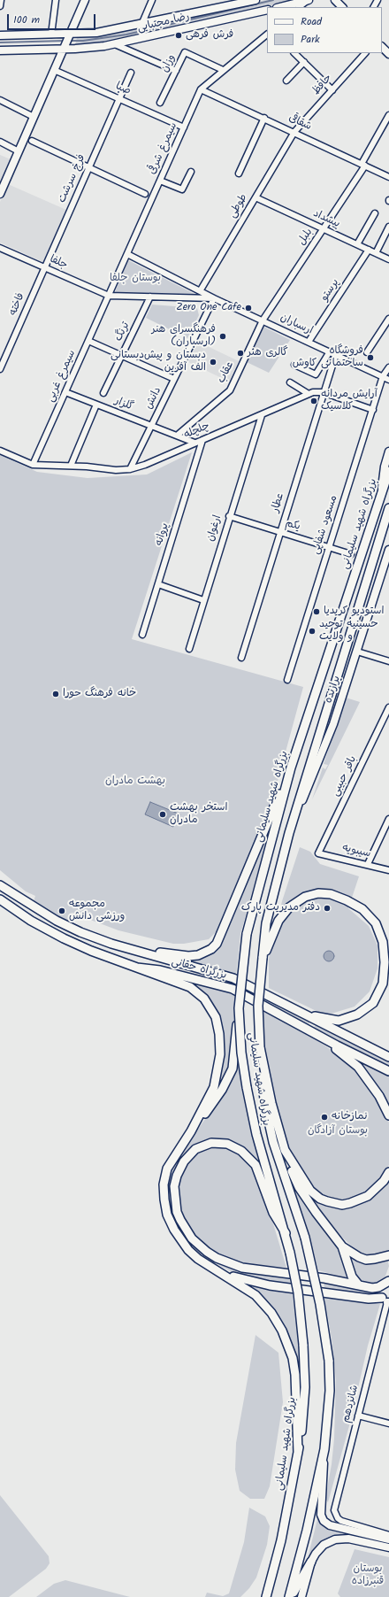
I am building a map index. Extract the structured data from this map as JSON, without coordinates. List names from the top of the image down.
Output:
{
  "streets": {
    "highway": ["بزرگراه شهید سلیمانی", "بزرگراه حقانی"],
    "main road": ["رضا مجتبایی", "برازنده"],
    "street": [
      "وزان",
      "حافظ",
      "صبا",
      "شقاقی",
      "سیمرغ شرقی",
      "فرخ سرشت",
      "طوطی",
      "پیشداد",
      "بلبل",
      "جلفا",
      "پرستو",
      "فاخته",
      "ارسباران",
      "ترنگ",
      "عقاب",
      "سیمرغ غربی",
      "دانش",
      "گلزار",
      "چلچله",
      "عطار",
      "مسعود شفاپی",
      "یکم",
      "ارغوان",
      "پروانه",
      "باقر حبیبی",
      "سیبویه",
      "شانزدهم"
    ]
  },
  "crossings": [
    ["وزان", "سیمرغ شرقی"],
    ["حافظ", "شقاقی"],
    ["حافظ", "طوطی"],
    ["صبا", "سیمرغ شرقی"],
    ["صبا", "فرخ سرشت"],
    ["شقاقی", "سیمرغ شرقی"],
    ["شقاقی", "طوطی"],
    ["شقاقی", "بلبل"],
    ["سیمرغ شرقی", "جلفا"],
    ["سیمرغ شرقی", "ارسباران"],
    ["سیمرغ شرقی", "سیمرغ غربی"],
    ["فرخ سرشت", "جلفا"],
    ["فرخ سرشت", "فاخته"],
    ["طوطی", "پیشداد"],
    ["طوطی", "ارسباران"],
    ["پیشداد", "بلبل"],
    ["پیشداد", "پرستو"],
    ["بلبل", "ارسباران"],
    ["بلبل", "عقاب"],
    ["جلفا", "فاخته"],
    ["جلفا", "ارسباران"],
    ["جلفا", "سیمرغ غربی"],
    ["پرستو", "ارسباران"],
    ["ارسباران", "ترنگ"],
    ["ارسباران", "عقاب"],
    ["ارسباران", "سیمرغ غربی"],
    ["ارسباران", "دانش"],
    ["ارسباران", "عطار"],
    ["ارسباران", "مسعود شفاپی"],
    ["عقاب", "گلزار"],
    ["سیمرغ غربی", "گلزار"],
    ["سیمرغ غربی", "چلچله"],
    ["دانش", "گلزار"],
    ["دانش", "چلچله"],
    ["گلزار", "چلچله"],
    ["چلچله", "عطار"],
    ["چلچله", "مسعود شفاپی"],
    ["چلچله", "ارغوان"],
    ["چلچله", "پروانه"],
    ["عطار", "یکم"],
    ["بزرگراه شهید سلیمانی", "برازنده"],
    ["مسعود شفاپی", "یکم"],
    ["یکم", "ارغوان"],
    ["باقر حبیبی", "سیبویه"]
  ],
  "parks": [
    "بوستان جلفا",
    "بهشت مادران",
    "بوستان آزادگان",
    "بوستان قنبرزاده"
  ],
  "places": [
    "فرش فرهی",
    "Zero One Cafe",
    "فرهنگسرای هنر (ارسباران)",
    "گالری هنر",
    "فروشگاه ساختمانی کاوش",
    "دبستان و پیش‌دبستانی الف آفرین",
    "آرایش مردانه کلاسیک",
    "استودیو کریدیا",
    "حسینیه توحید و ولایت",
    "خانه فرهنگ حورا",
    "استخر بهشت مادران",
    "دفتر مدیریت پارک",
    "مجموعه ورزشی دانش",
    "نمازخانه"
  ],
  "legend": ["Road", "Park"],
  "scale_bar": "100 m"
}
